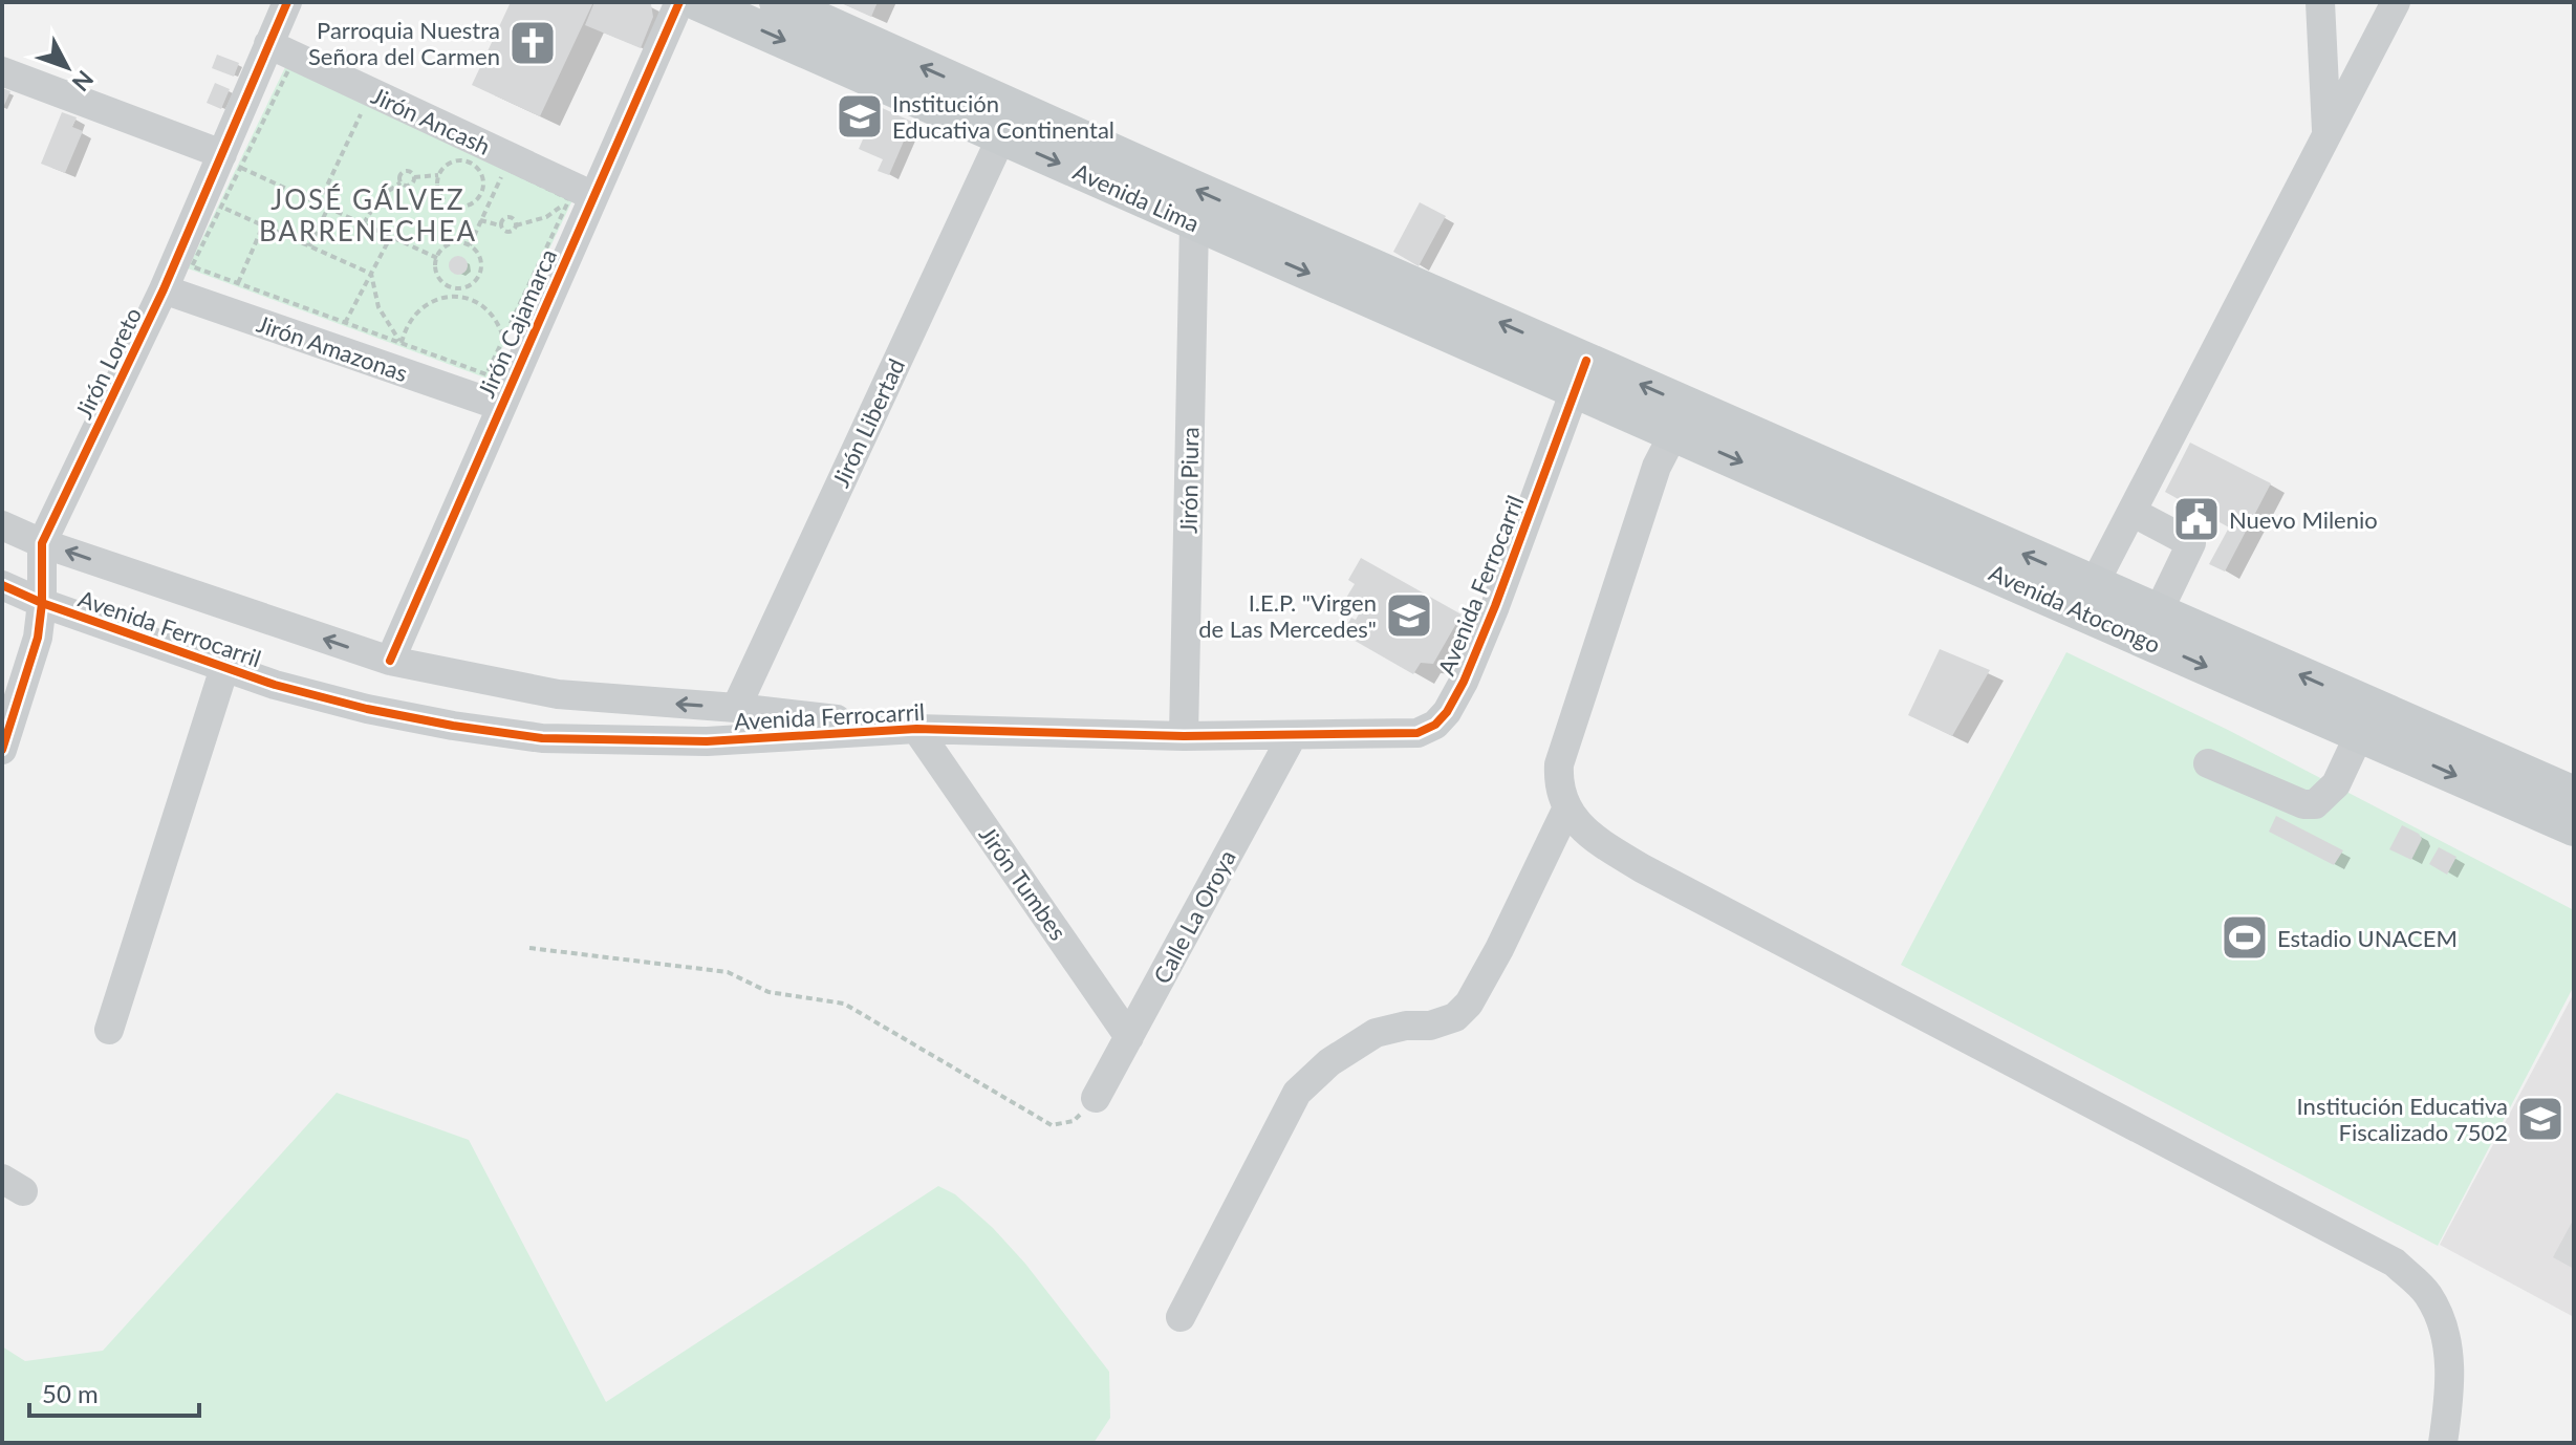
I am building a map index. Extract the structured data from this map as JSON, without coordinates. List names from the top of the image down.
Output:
{
  "streets": {
    "main road": ["Avenida Lima", "Avenida Atocongo"],
    "street": [
      "Jirón Ancash",
      "Jirón Cajamarca",
      "Jirón Amazonas",
      "Jirón Loreto",
      "Jirón Libertad",
      "Jirón Piura",
      "Avenida Ferrocarril",
      "Jirón Tumbes",
      "Calle La Oroya"
    ]
  },
  "crossings": [
    ["Jirón Ancash", "Jirón Cajamarca"],
    ["Jirón Ancash", "Jirón Loreto"],
    ["Avenida Lima", "Jirón Libertad"],
    ["Avenida Lima", "Jirón Piura"],
    ["Avenida Lima", "Avenida Ferrocarril"],
    ["Avenida Lima", "Avenida Atocongo"],
    ["Jirón Cajamarca", "Jirón Amazonas"],
    ["Jirón Cajamarca", "Avenida Ferrocarril"],
    ["Jirón Amazonas", "Jirón Loreto"],
    ["Jirón Loreto", "Avenida Ferrocarril"],
    ["Jirón Libertad", "Avenida Ferrocarril"],
    ["Jirón Piura", "Avenida Ferrocarril"],
    ["Avenida Ferrocarril", "Avenida Atocongo"],
    ["Avenida Ferrocarril", "Jirón Tumbes"],
    ["Avenida Ferrocarril", "Calle La Oroya"],
    ["Jirón Tumbes", "Calle La Oroya"]
  ],
  "districts": ["JOSÉ GÁLVEZ BARRENECHEA"],
  "places": {
    "church": ["Parroquia Nuestra Señora del Carmen"],
    "school or university": ["Institución Educativa Continental", "I.E.P. \"Virgen de Las Mercedes\"", "Institución Educativa Fiscalizado 7502"],
    "public building": ["Nuevo Milenio"],
    "sports": ["Estadio UNACEM"]
  },
  "scale_bar": "50 m",
  "north": "bottom right"
}
